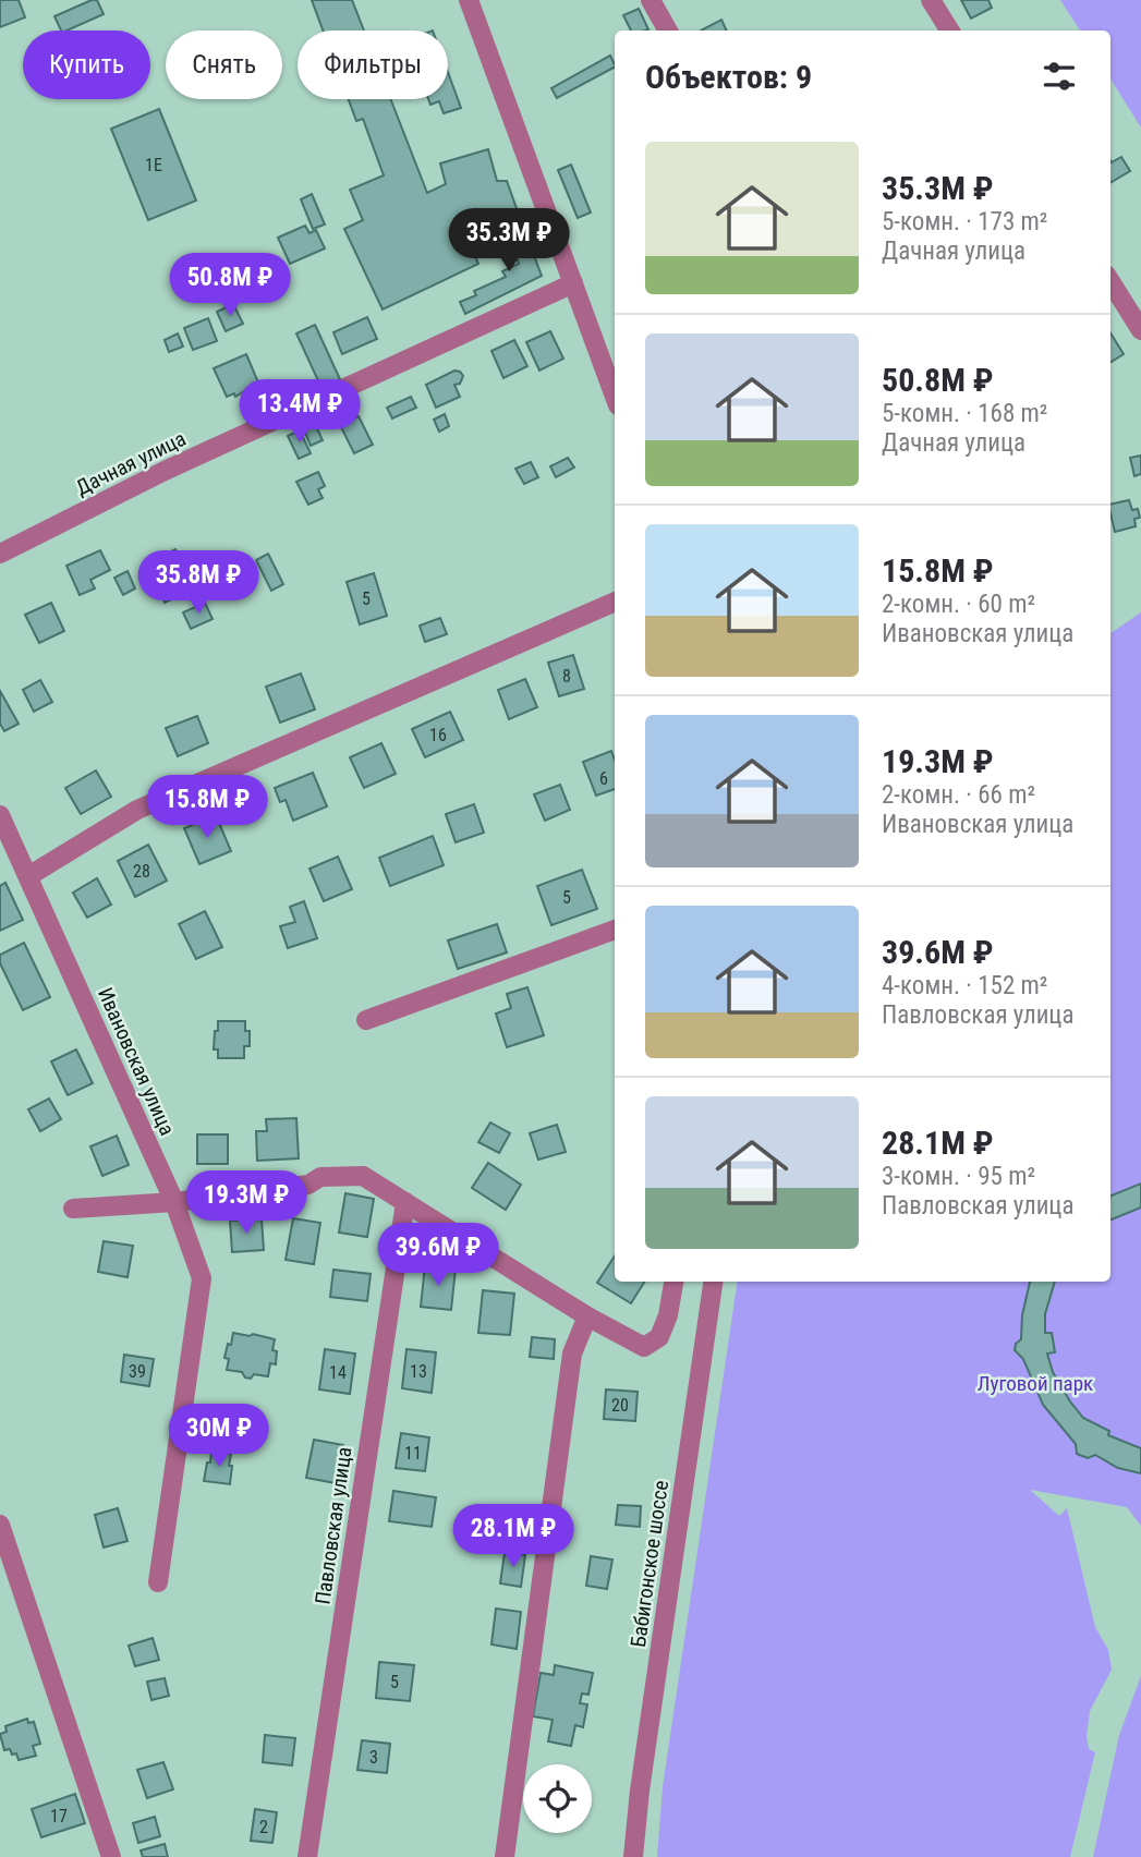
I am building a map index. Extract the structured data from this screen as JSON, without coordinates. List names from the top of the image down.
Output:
{
  "streets": {
    "street": [
      "Дачная улица",
      "Ивановская улица",
      "Павловская улица",
      "Бабигонское шоссе"
    ]
  },
  "parks": ["Луговой парк"],
  "house_numbers": [
    "1Е",
    "5",
    "8",
    "16",
    "6",
    "28",
    "5",
    "39",
    "13",
    "14",
    "20",
    "11",
    "5",
    "3",
    "17",
    "2"
  ],
  "page": {
    "chip": ["Купить", "Снять", "Фильтры"],
    "heading": "Объектов: 9",
    "list": [
      {
        "name": "35.3M ₽",
        "note": "5-комн. · 173 m² · Дачная улица"
      },
      {
        "name": "50.8M ₽",
        "note": "5-комн. · 168 m² · Дачная улица"
      },
      {
        "name": "15.8M ₽",
        "note": "2-комн. · 60 m² · Ивановская улица"
      },
      {
        "name": "19.3M ₽",
        "note": "2-комн. · 66 m² · Ивановская улица"
      },
      {
        "name": "39.6M ₽",
        "note": "4-комн. · 152 m² · Павловская улица"
      },
      {
        "name": "28.1M ₽",
        "note": "3-комн. · 95 m² · Павловская улица"
      }
    ],
    "price": [
      "35.3M ₽",
      "50.8M ₽",
      "13.4M ₽",
      "35.8M ₽",
      "15.8M ₽",
      "19.3M ₽",
      "39.6M ₽",
      "30M ₽",
      "28.1M ₽"
    ]
  }
}
